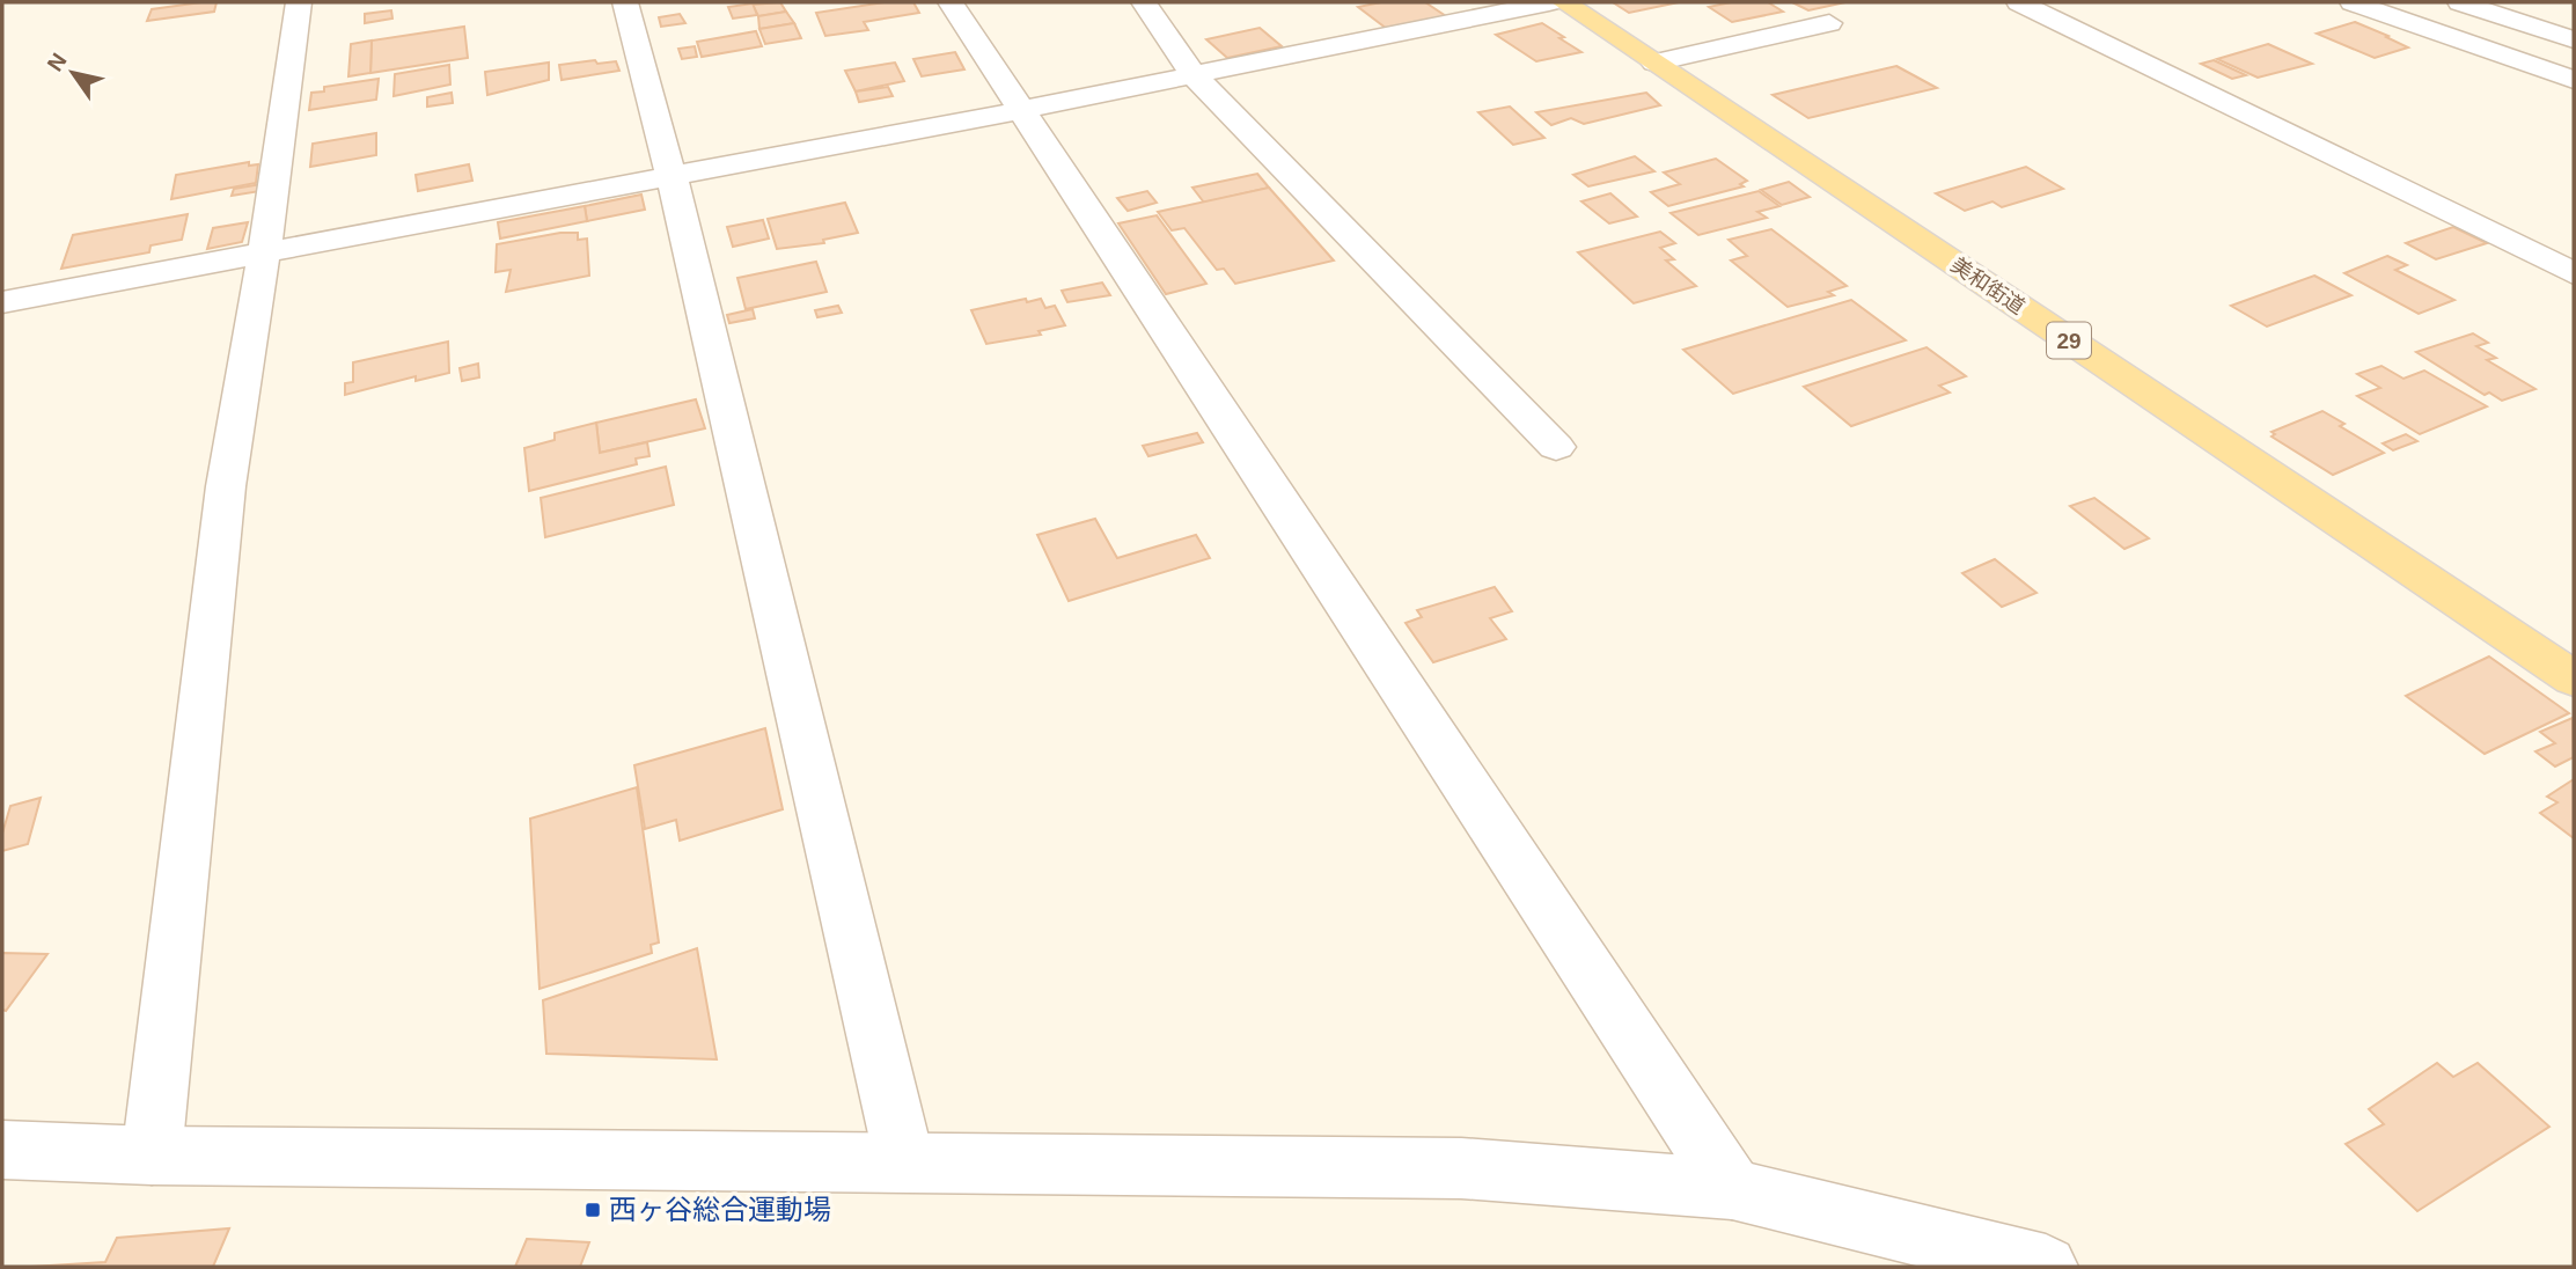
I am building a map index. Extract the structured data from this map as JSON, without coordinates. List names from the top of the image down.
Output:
{
  "streets": {
    "main road": ["美和街道", "29"]
  },
  "places": {
    "transit": ["西ヶ谷総合運動場"]
  },
  "north": "top left"
}
